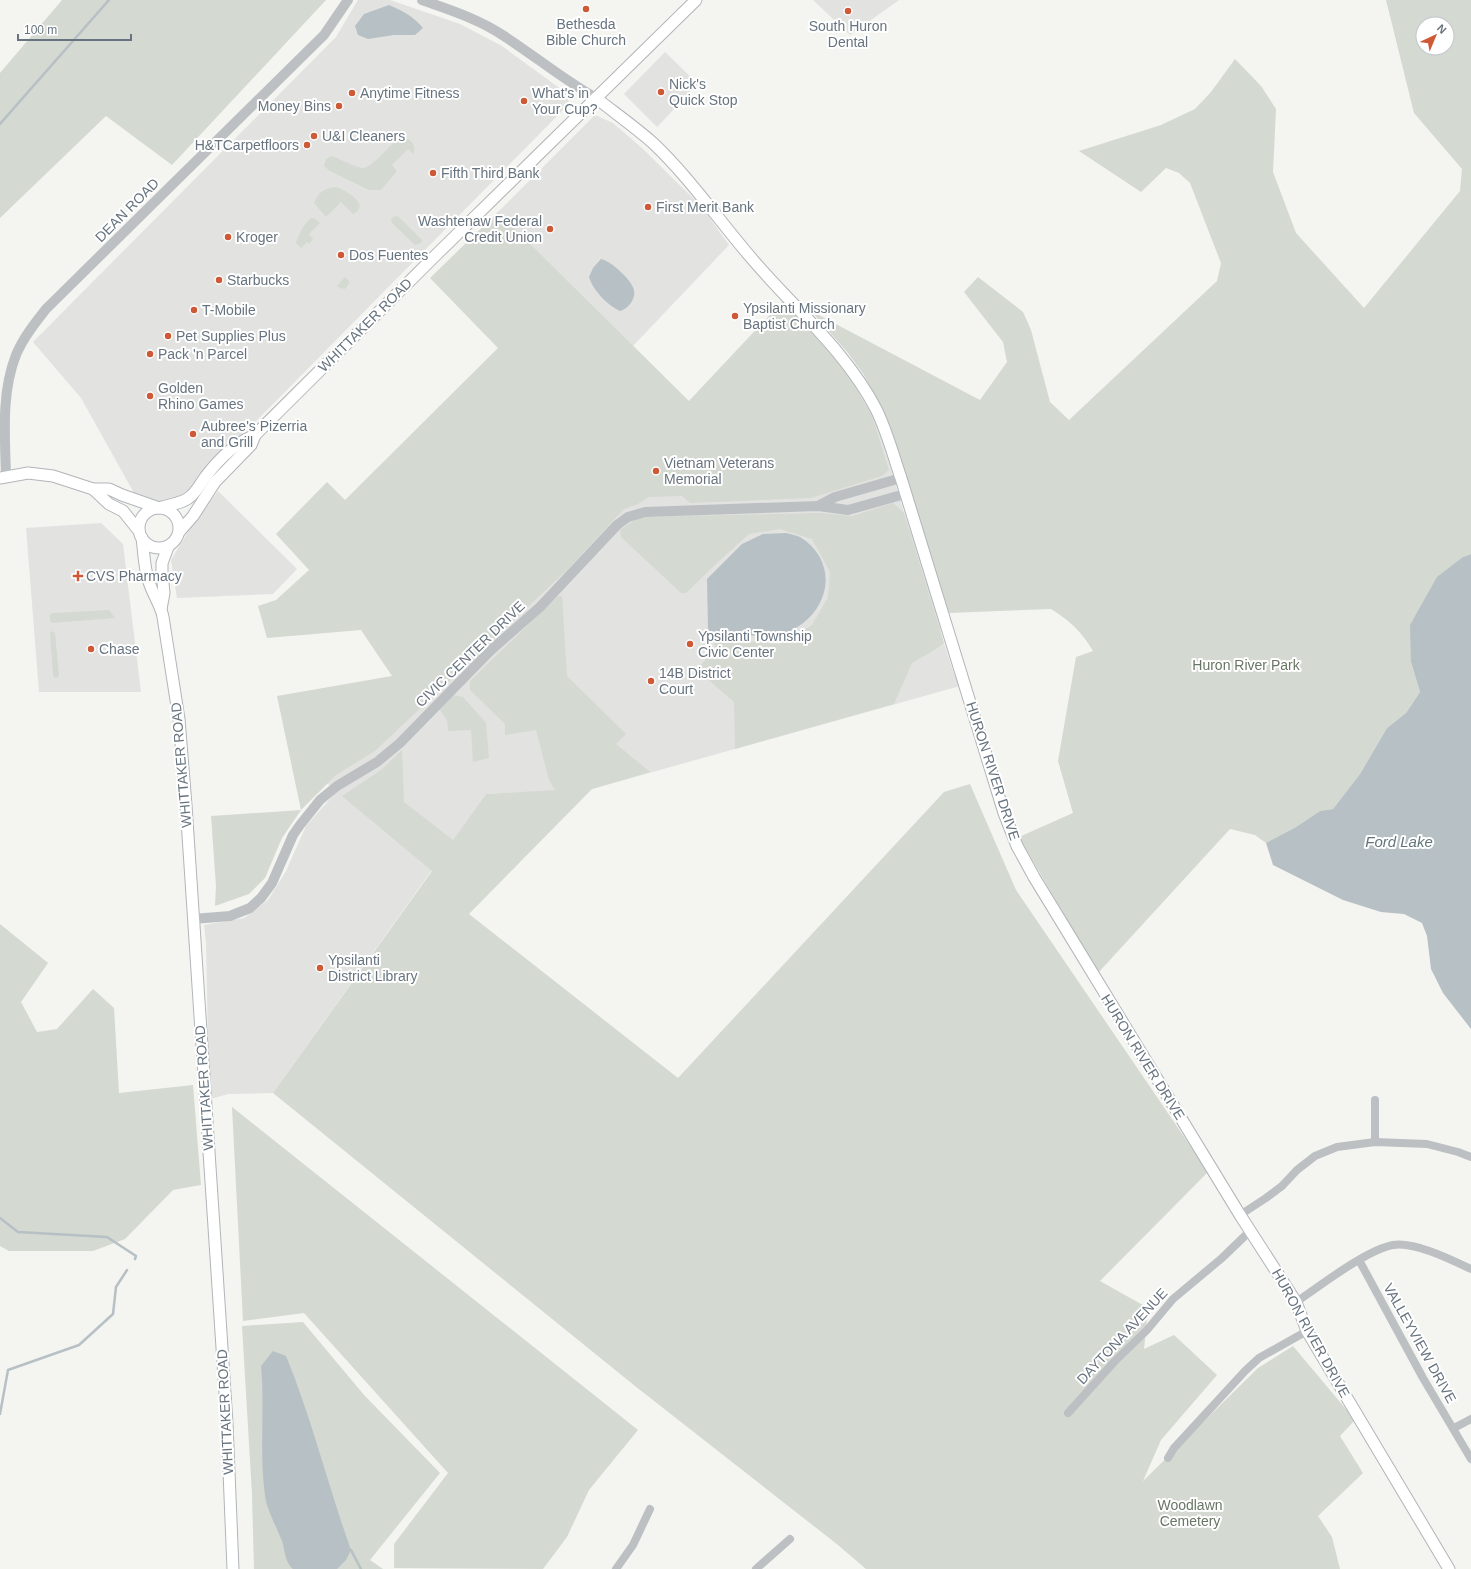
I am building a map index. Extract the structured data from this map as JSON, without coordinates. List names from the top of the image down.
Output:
{
  "streets": {
    "main road": ["WHITTAKER ROAD", "HURON RIVER DRIVE"],
    "street": [
      "DEAN ROAD",
      "CIVIC CENTER DRIVE",
      "DAYTONA AVENUE",
      "VALLEYVIEW DRIVE"
    ]
  },
  "crossings": [
    ["WHITTAKER ROAD", "CIVIC CENTER DRIVE"],
    ["WHITTAKER ROAD", "HURON RIVER DRIVE"],
    ["CIVIC CENTER DRIVE", "HURON RIVER DRIVE"],
    ["HURON RIVER DRIVE", "DAYTONA AVENUE"]
  ],
  "water": ["Ford Lake"],
  "parks": ["Huron River Park", "Woodlawn Cemetery"],
  "places": {
    "other": [
      "Bethesda Bible Church",
      "South Huron Dental",
      "Nick's Quick Stop",
      "Anytime Fitness",
      "What's in Your Cup?",
      "Money Bins",
      "U&I Cleaners",
      "H&TCarpetfloors",
      "Fifth Third Bank",
      "First Merit Bank",
      "Washtenaw Federal Credit Union",
      "Kroger",
      "Dos Fuentes",
      "Starbucks",
      "T-Mobile",
      "Ypsilanti Missionary Baptist Church",
      "Pet Supplies Plus",
      "Pack 'n Parcel",
      "Golden Rhino Games",
      "Aubree's Pizerria and Grill",
      "Vietnam Veterans Memorial",
      "Ypsilanti Township Civic Center",
      "Chase",
      "14B District Court",
      "Ypsilanti District Library"
    ],
    "health": ["CVS Pharmacy"]
  },
  "scale_bar": "100 m",
  "north": "top right"
}
